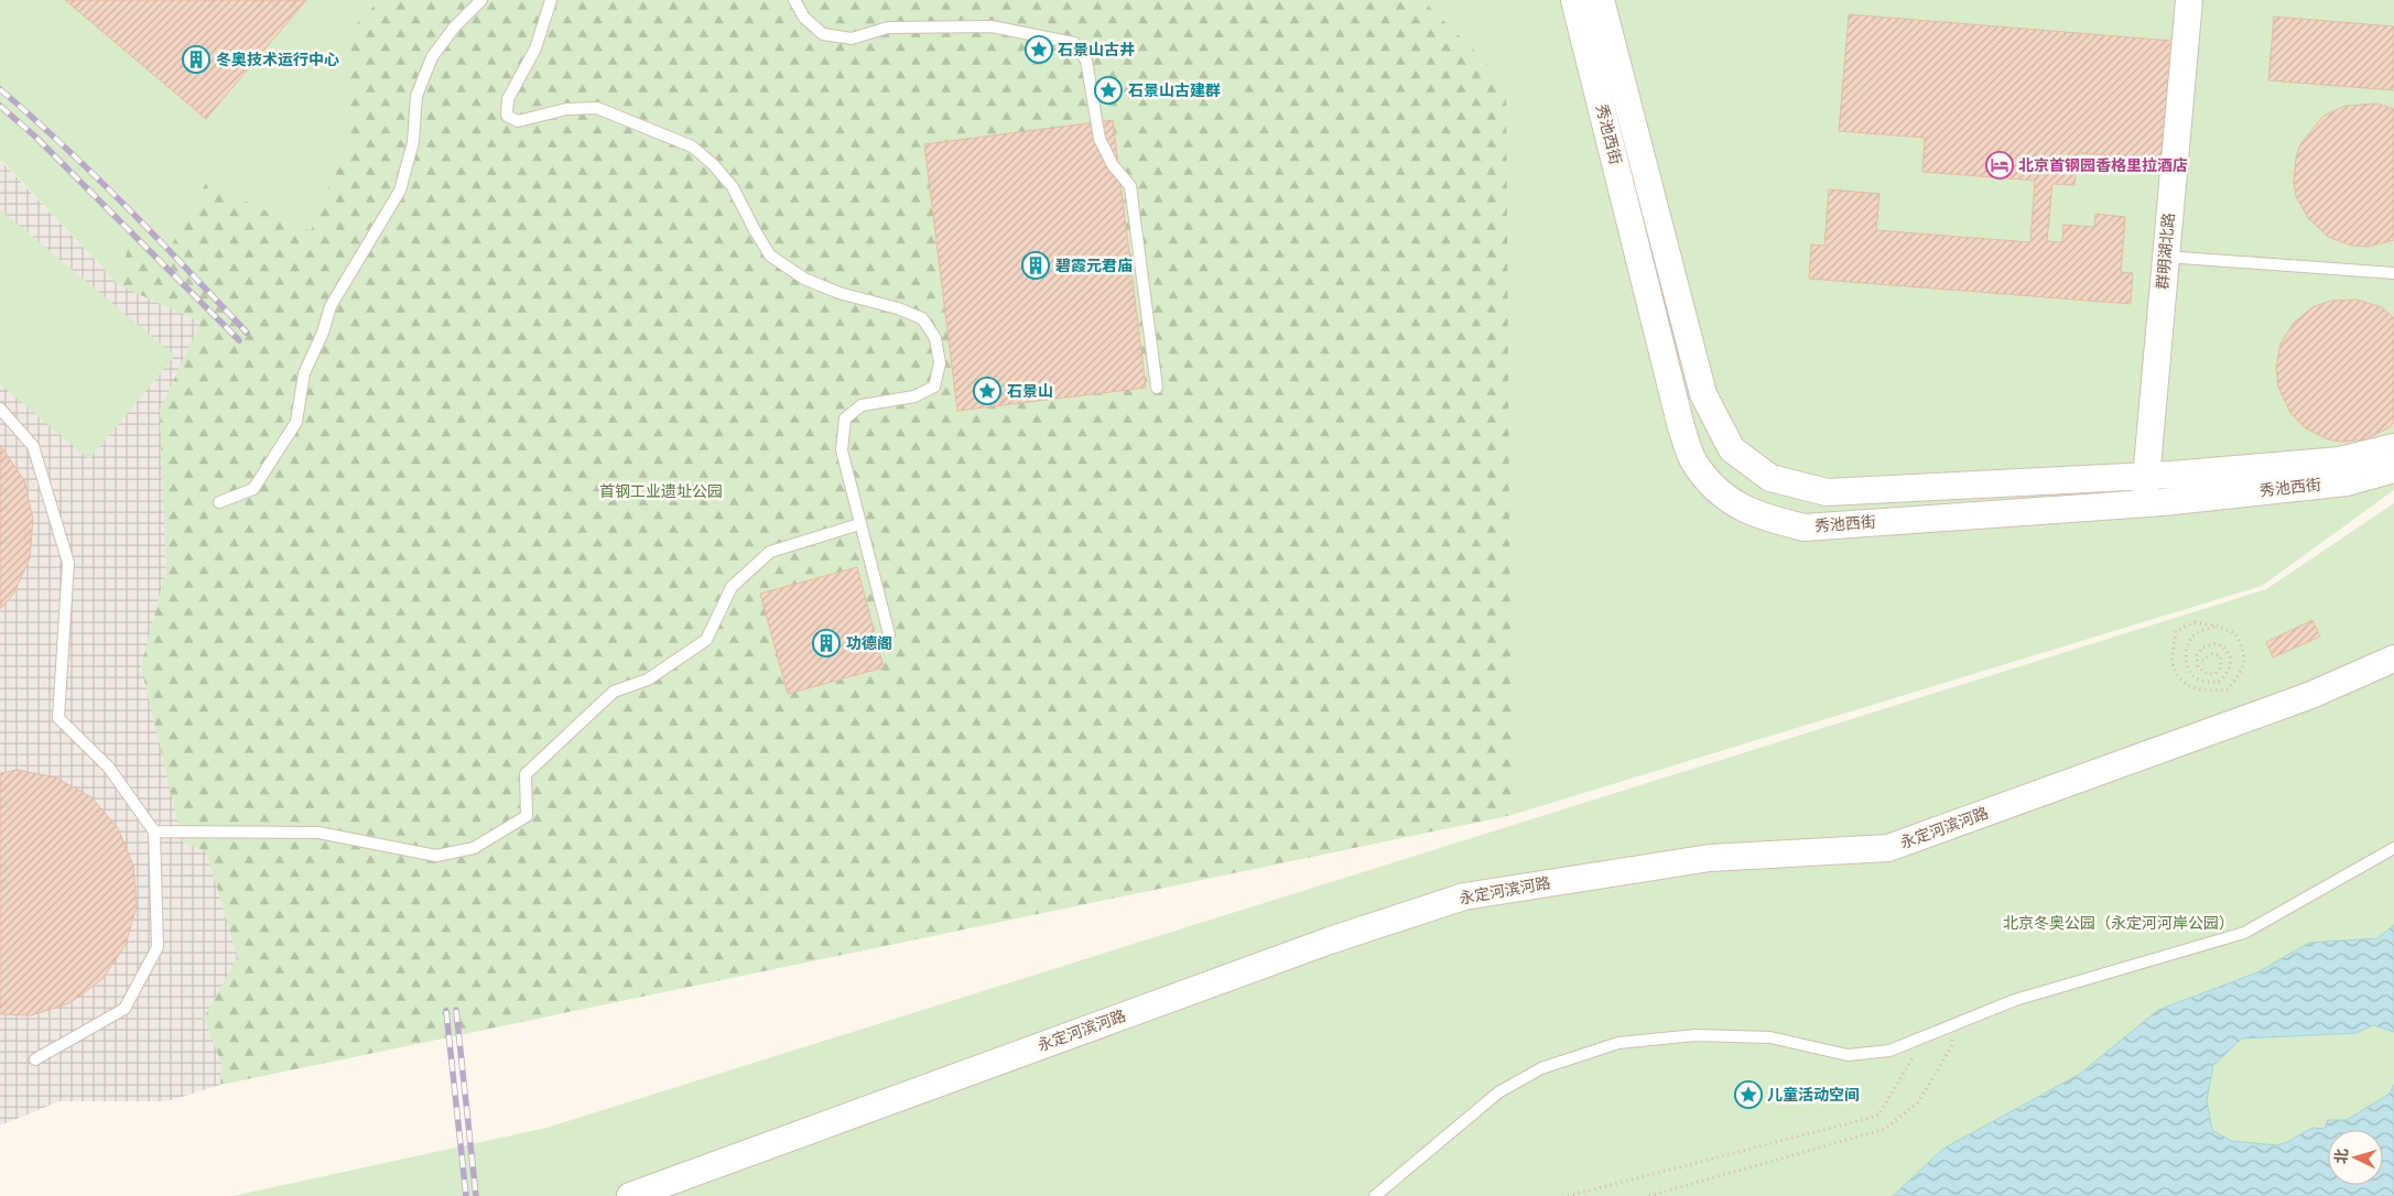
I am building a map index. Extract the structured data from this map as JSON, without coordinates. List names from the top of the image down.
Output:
{
  "streets": {
    "street": ["秀池西街", "群明湖北路", "永定河滨河路"]
  },
  "crossings": [
    ["秀池西街", "群明湖北路"]
  ],
  "parks": ["首钢工业遗址公园", "北京冬奥公园（永定河河岸公园）"],
  "places": {
    "place": [
      "石景山古井",
      "石景山古建群",
      "石景山",
      "儿童活动空间"
    ],
    "building": ["冬奥技术运行中心", "碧霞元君庙", "功德阁"],
    "hotel": ["北京首钢园香格里拉酒店"]
  },
  "north": "left"
}
